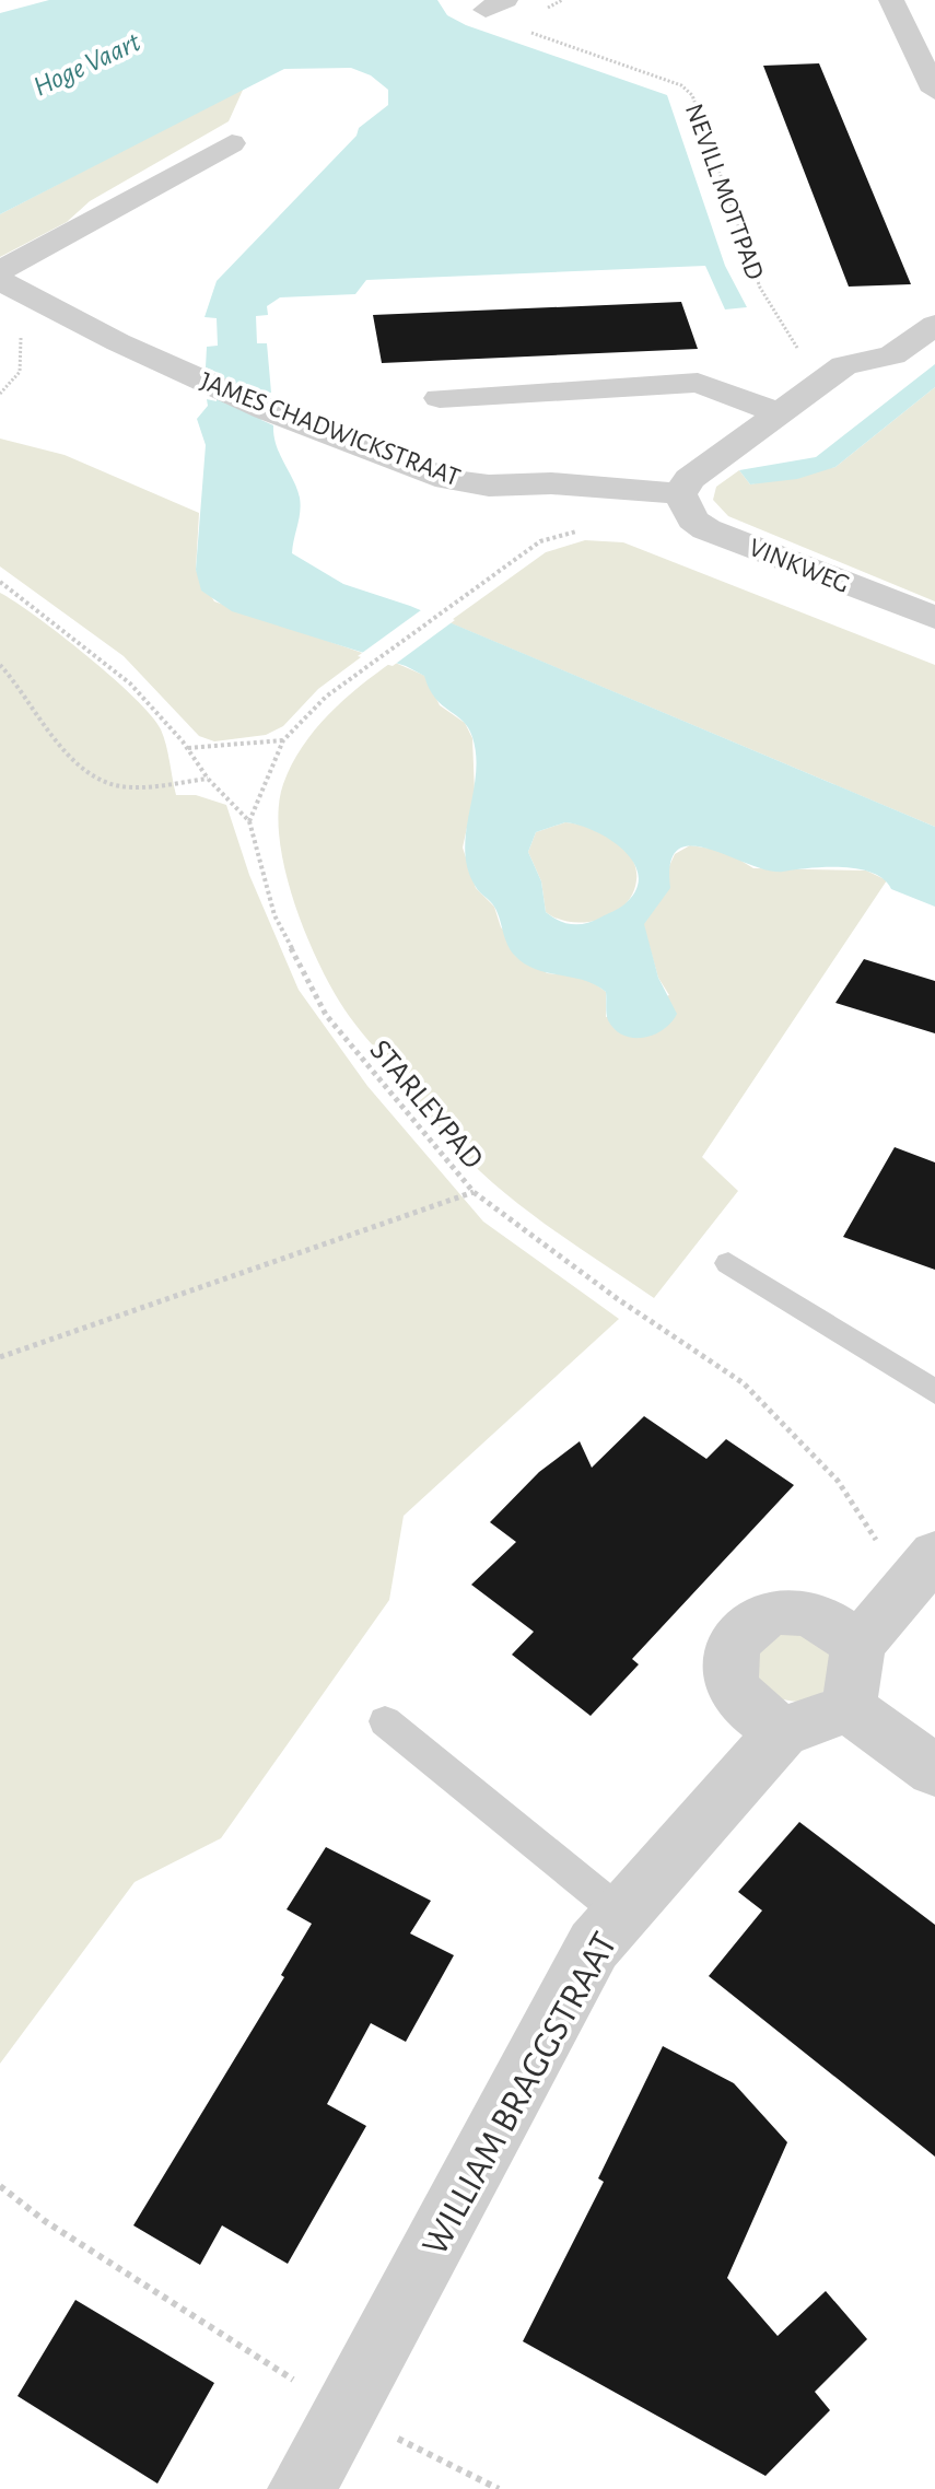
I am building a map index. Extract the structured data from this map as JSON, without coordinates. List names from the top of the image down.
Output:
{
  "streets": {
    "street": ["JAMES CHADWICKSTRAAT", "VINKWEG", "WILLIAM BRAGGSTRAAT"],
    "path": ["NEVILL MOTTPAD", "STARLEYPAD"]
  },
  "crossings": [
    ["JAMES CHADWICKSTRAAT", "VINKWEG"]
  ],
  "water": ["Hoge Vaart"]
}
